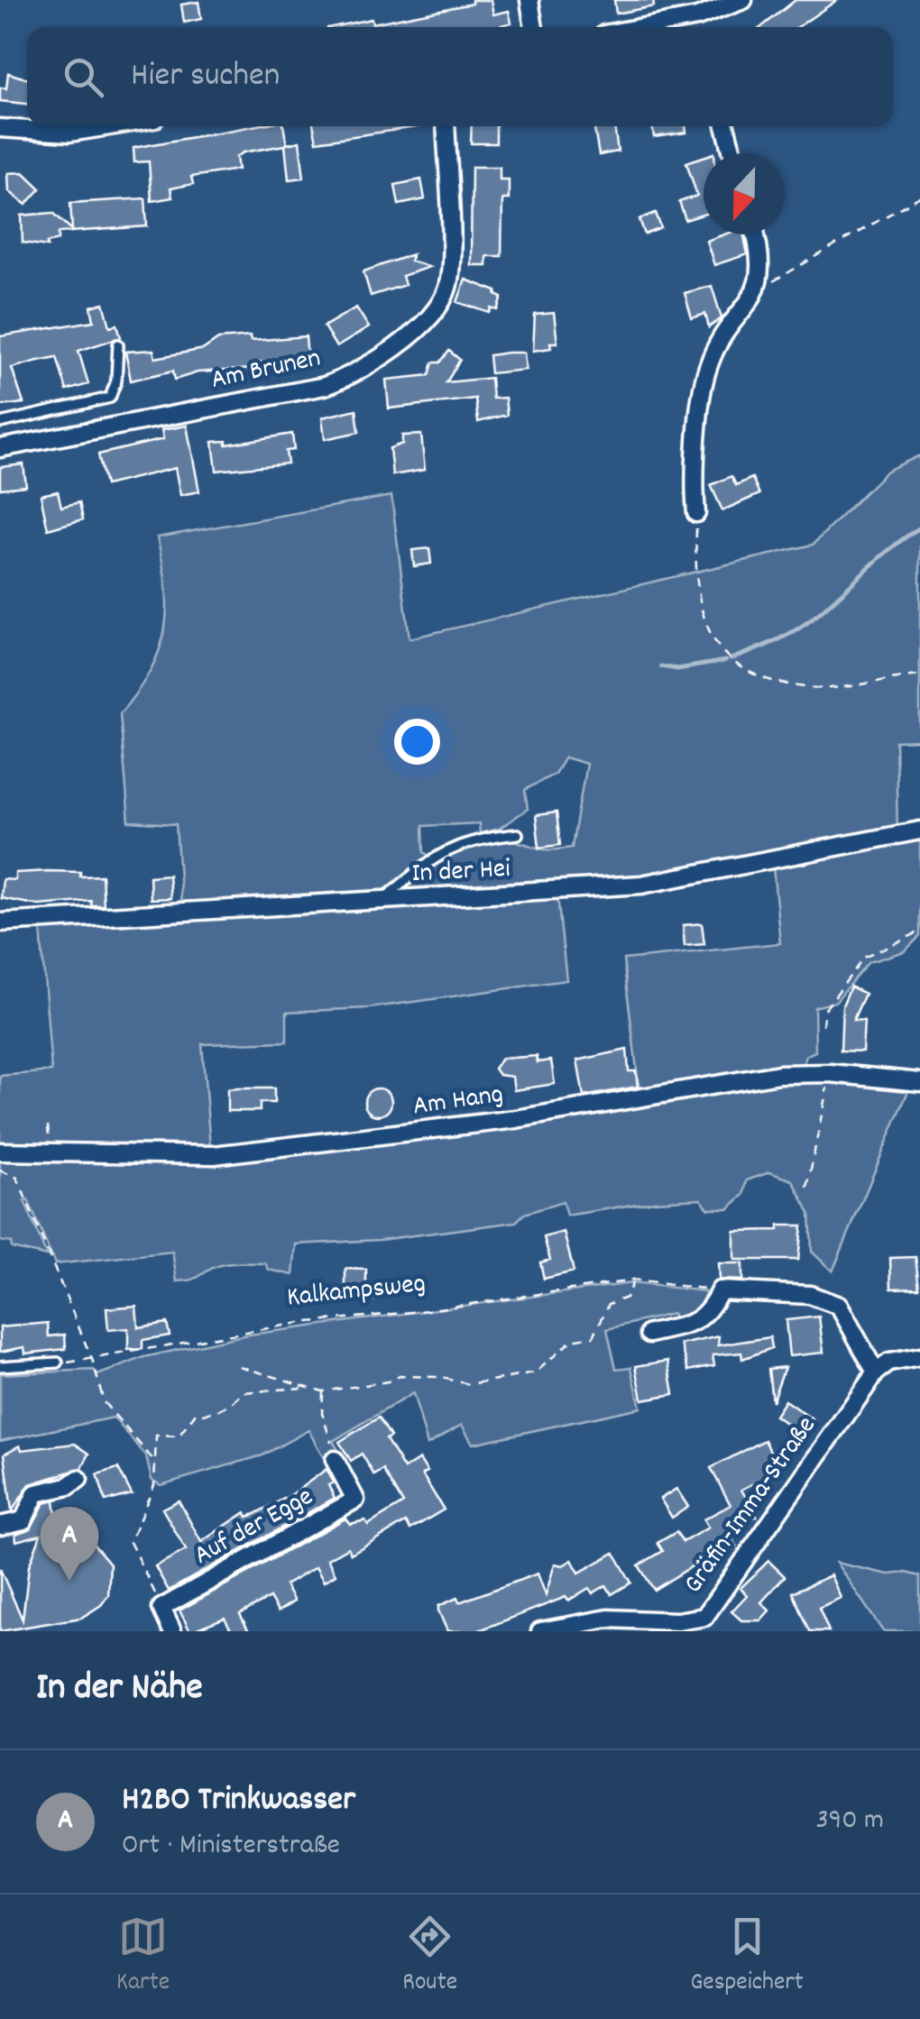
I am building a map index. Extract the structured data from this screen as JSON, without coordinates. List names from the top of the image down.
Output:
{
  "streets": {
    "street": [
      "Am Brunen",
      "In der Hei",
      "Am Hang",
      "Gräfin-Imma-Straße",
      "Auf der Egge"
    ],
    "path": ["Kalkampsweg"]
  },
  "north": "bottom",
  "page": {
    "search": "Hier suchen",
    "pins": "A",
    "heading": "In der Nähe",
    "list": [
      {
        "mark": "A",
        "name": "H2BO Trinkwasser",
        "note": "Ort · Ministerstraße",
        "value": "390 m"
      }
    ],
    "nav": ["Karte", "Route", "Gespeichert"]
  }
}
